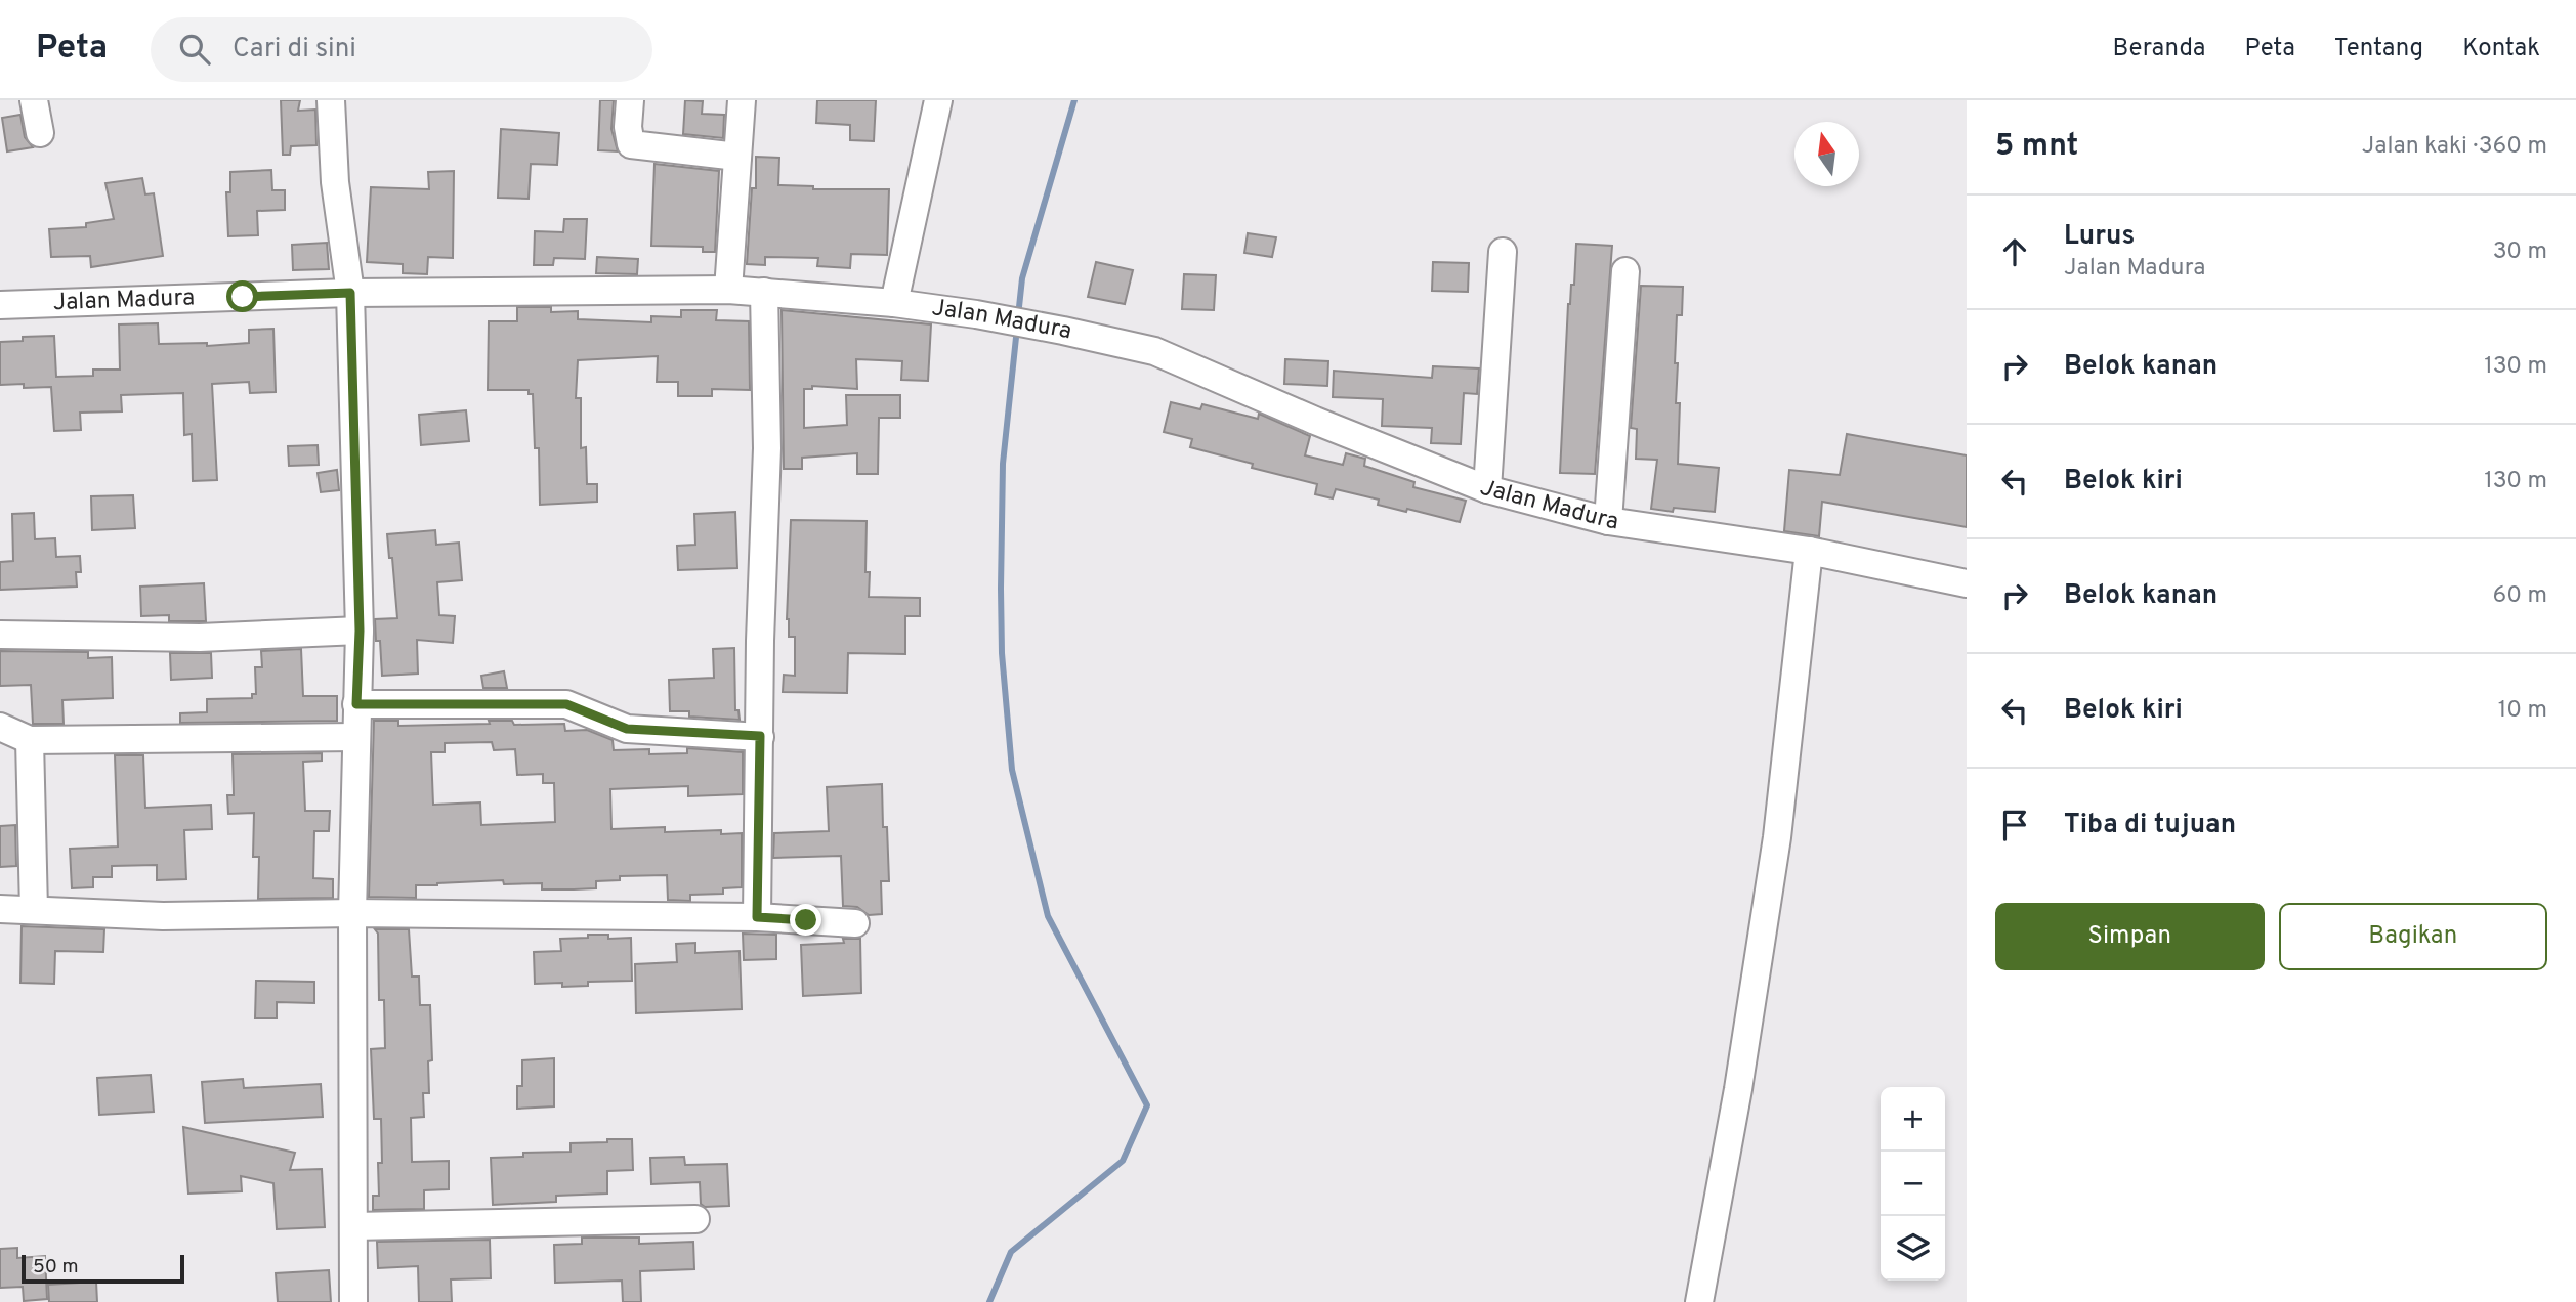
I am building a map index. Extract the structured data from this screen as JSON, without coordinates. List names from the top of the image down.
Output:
{
  "streets": {
    "street": ["Jalan Madura"]
  },
  "scale_bar": "50 m",
  "north": "top",
  "page": {
    "header": "Peta",
    "search": "Cari di sini",
    "nav": [
      "Beranda",
      "Peta",
      "Tentang",
      "Kontak"
    ],
    "heading": ["5 mnt", "Jalan kaki · 360 m"],
    "list": [
      ["Lurus", "Jalan Madura", "30 m"],
      ["Belok kanan", "130 m"],
      ["Belok kiri", "130 m"],
      ["Belok kanan", "60 m"],
      ["Belok kiri", "10 m"],
      "Tiba di tujuan"
    ],
    "buttons": ["Simpan", "Bagikan"],
    "map_buttons": ["+", "−"],
    "scale": "50 m"
  }
}
